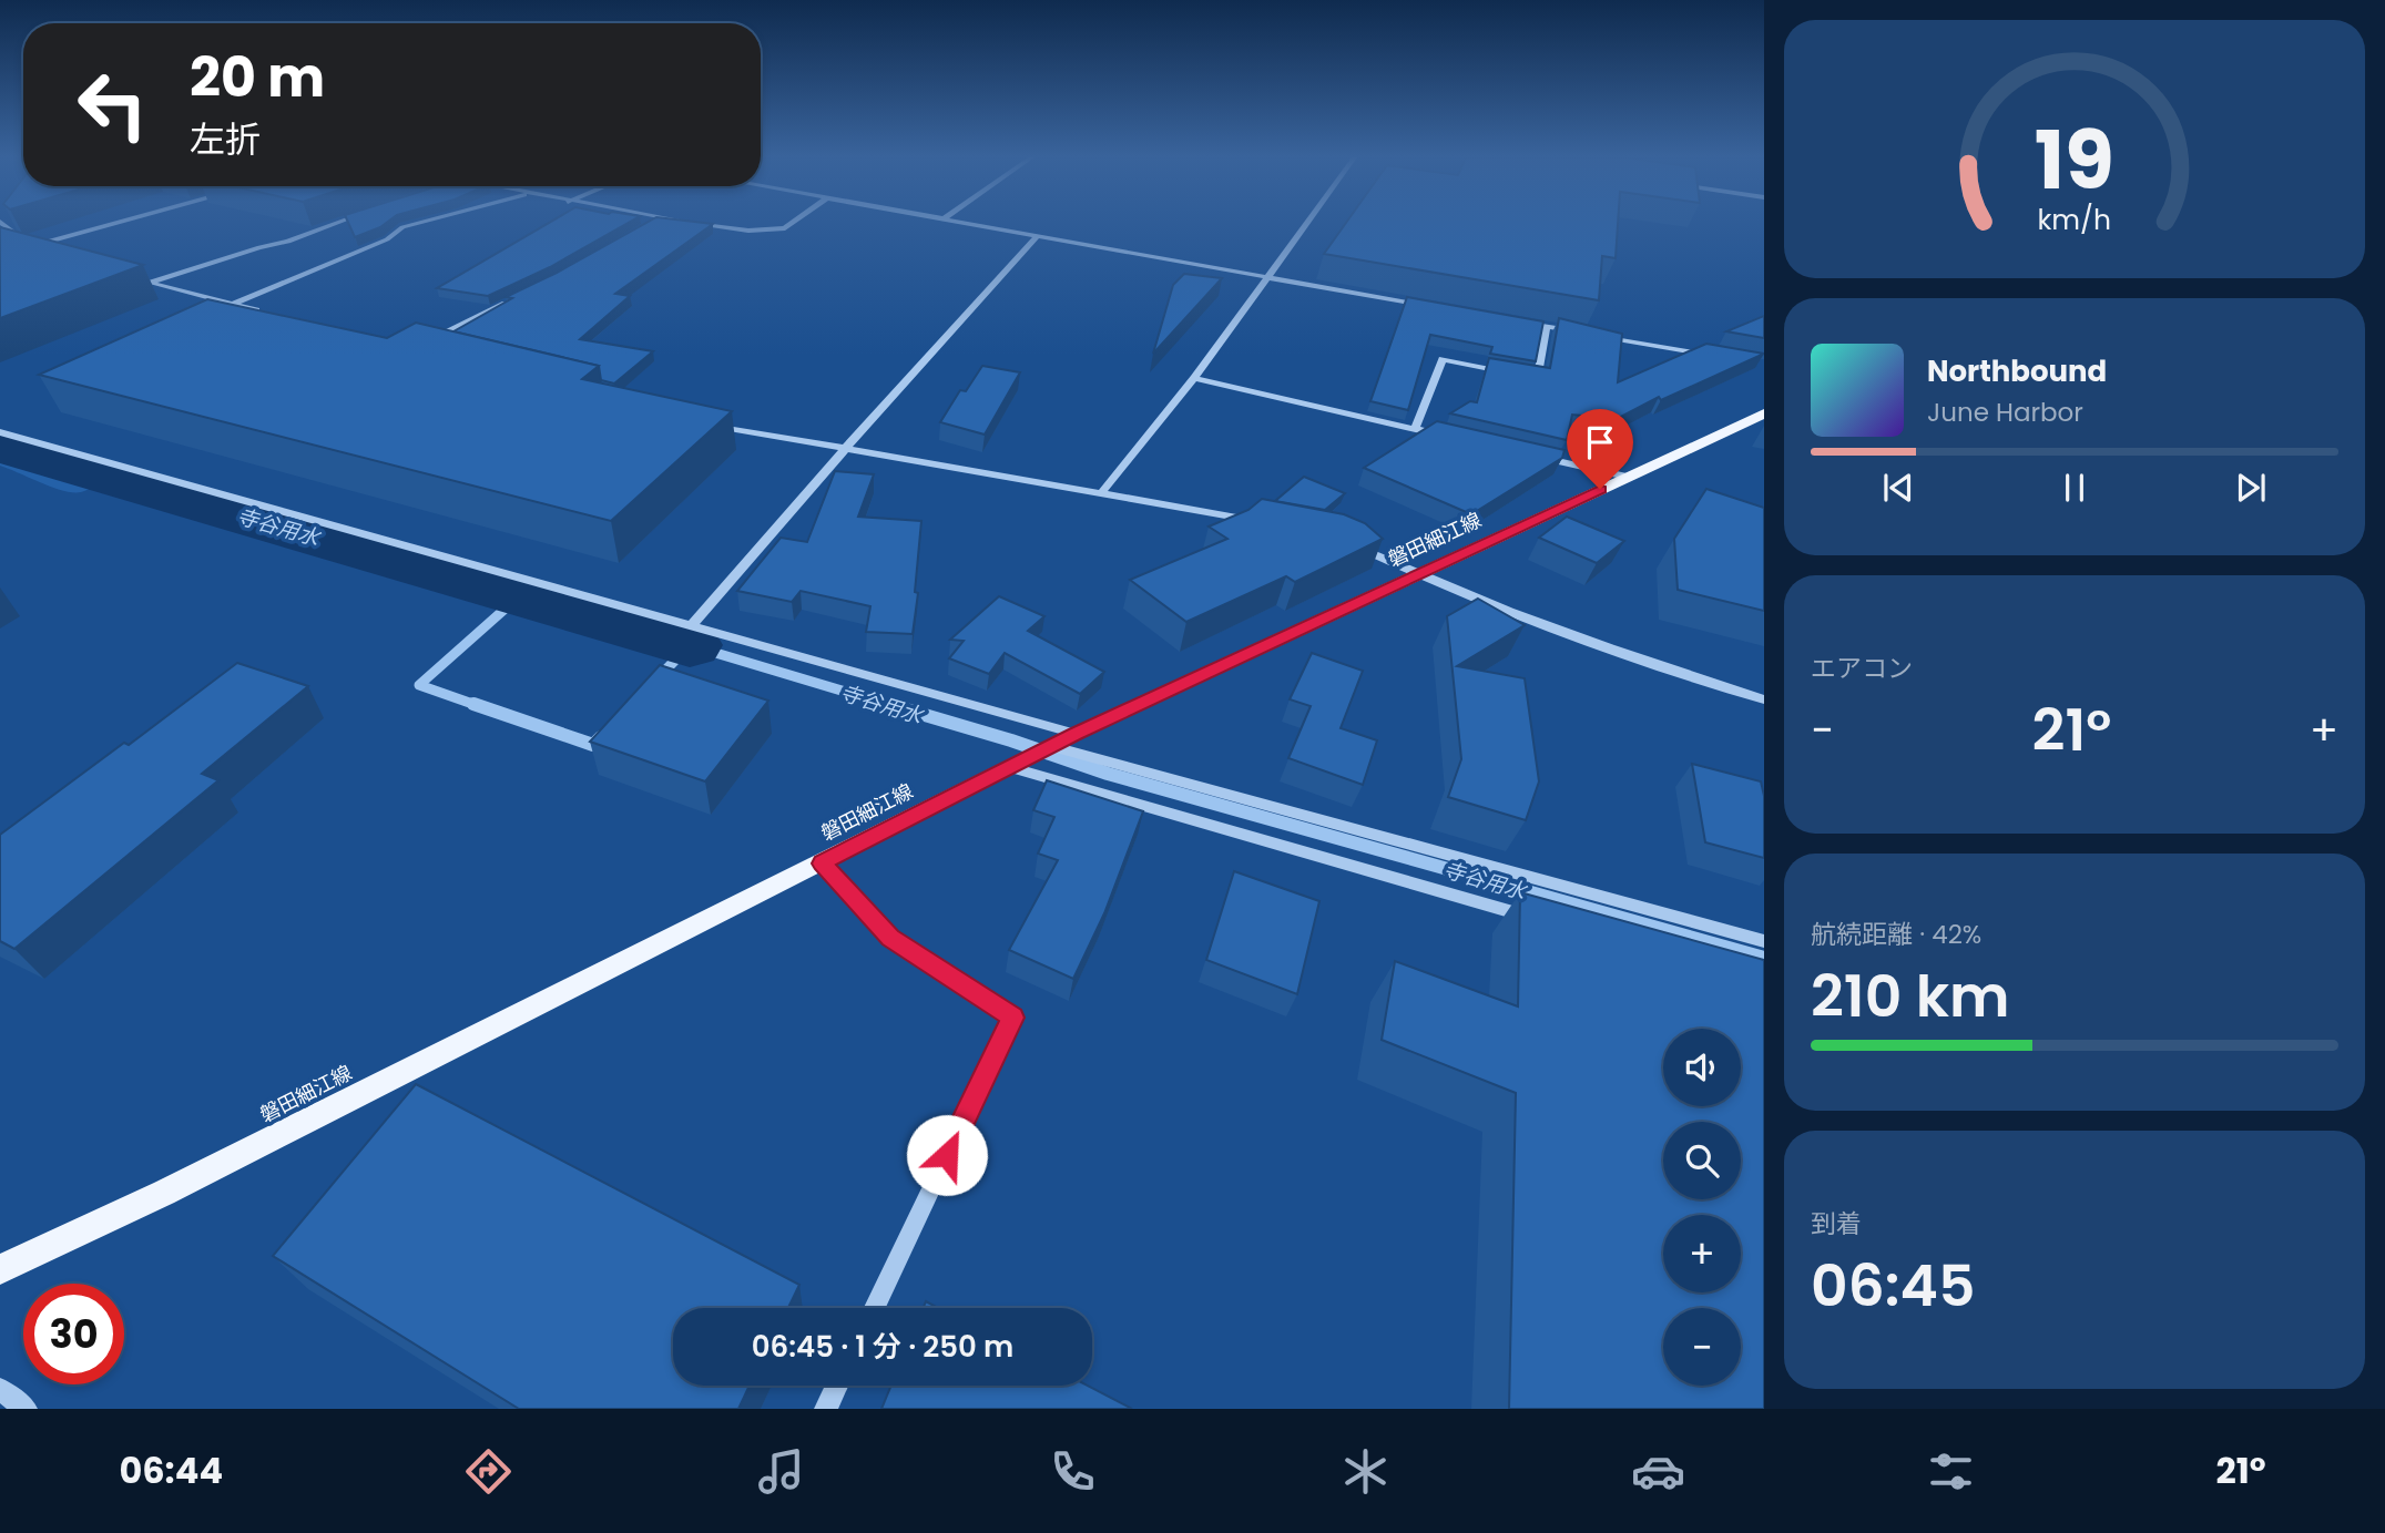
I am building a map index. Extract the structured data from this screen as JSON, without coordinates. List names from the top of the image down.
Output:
{
  "streets": {
    "main road": ["磐田細江線"]
  },
  "water": ["寺谷用水"],
  "page": {
    "turn": ["20 m", "左折"],
    "song": ["Northbound", "June Harbor"],
    "tile": [
      "エアコン",
      ["航続距離 · 42%", "210 km"],
      ["到着", "06:45"]
    ],
    "heat": ["−", "21°", "+"],
    "map_buttons": ["+", "−"],
    "limit": "30",
    "trip": "06:45 · 1 分 · 250 m",
    "tabs": ["06:44", "21°"],
    "gauge": ["19", "km/h"]
  }
}
